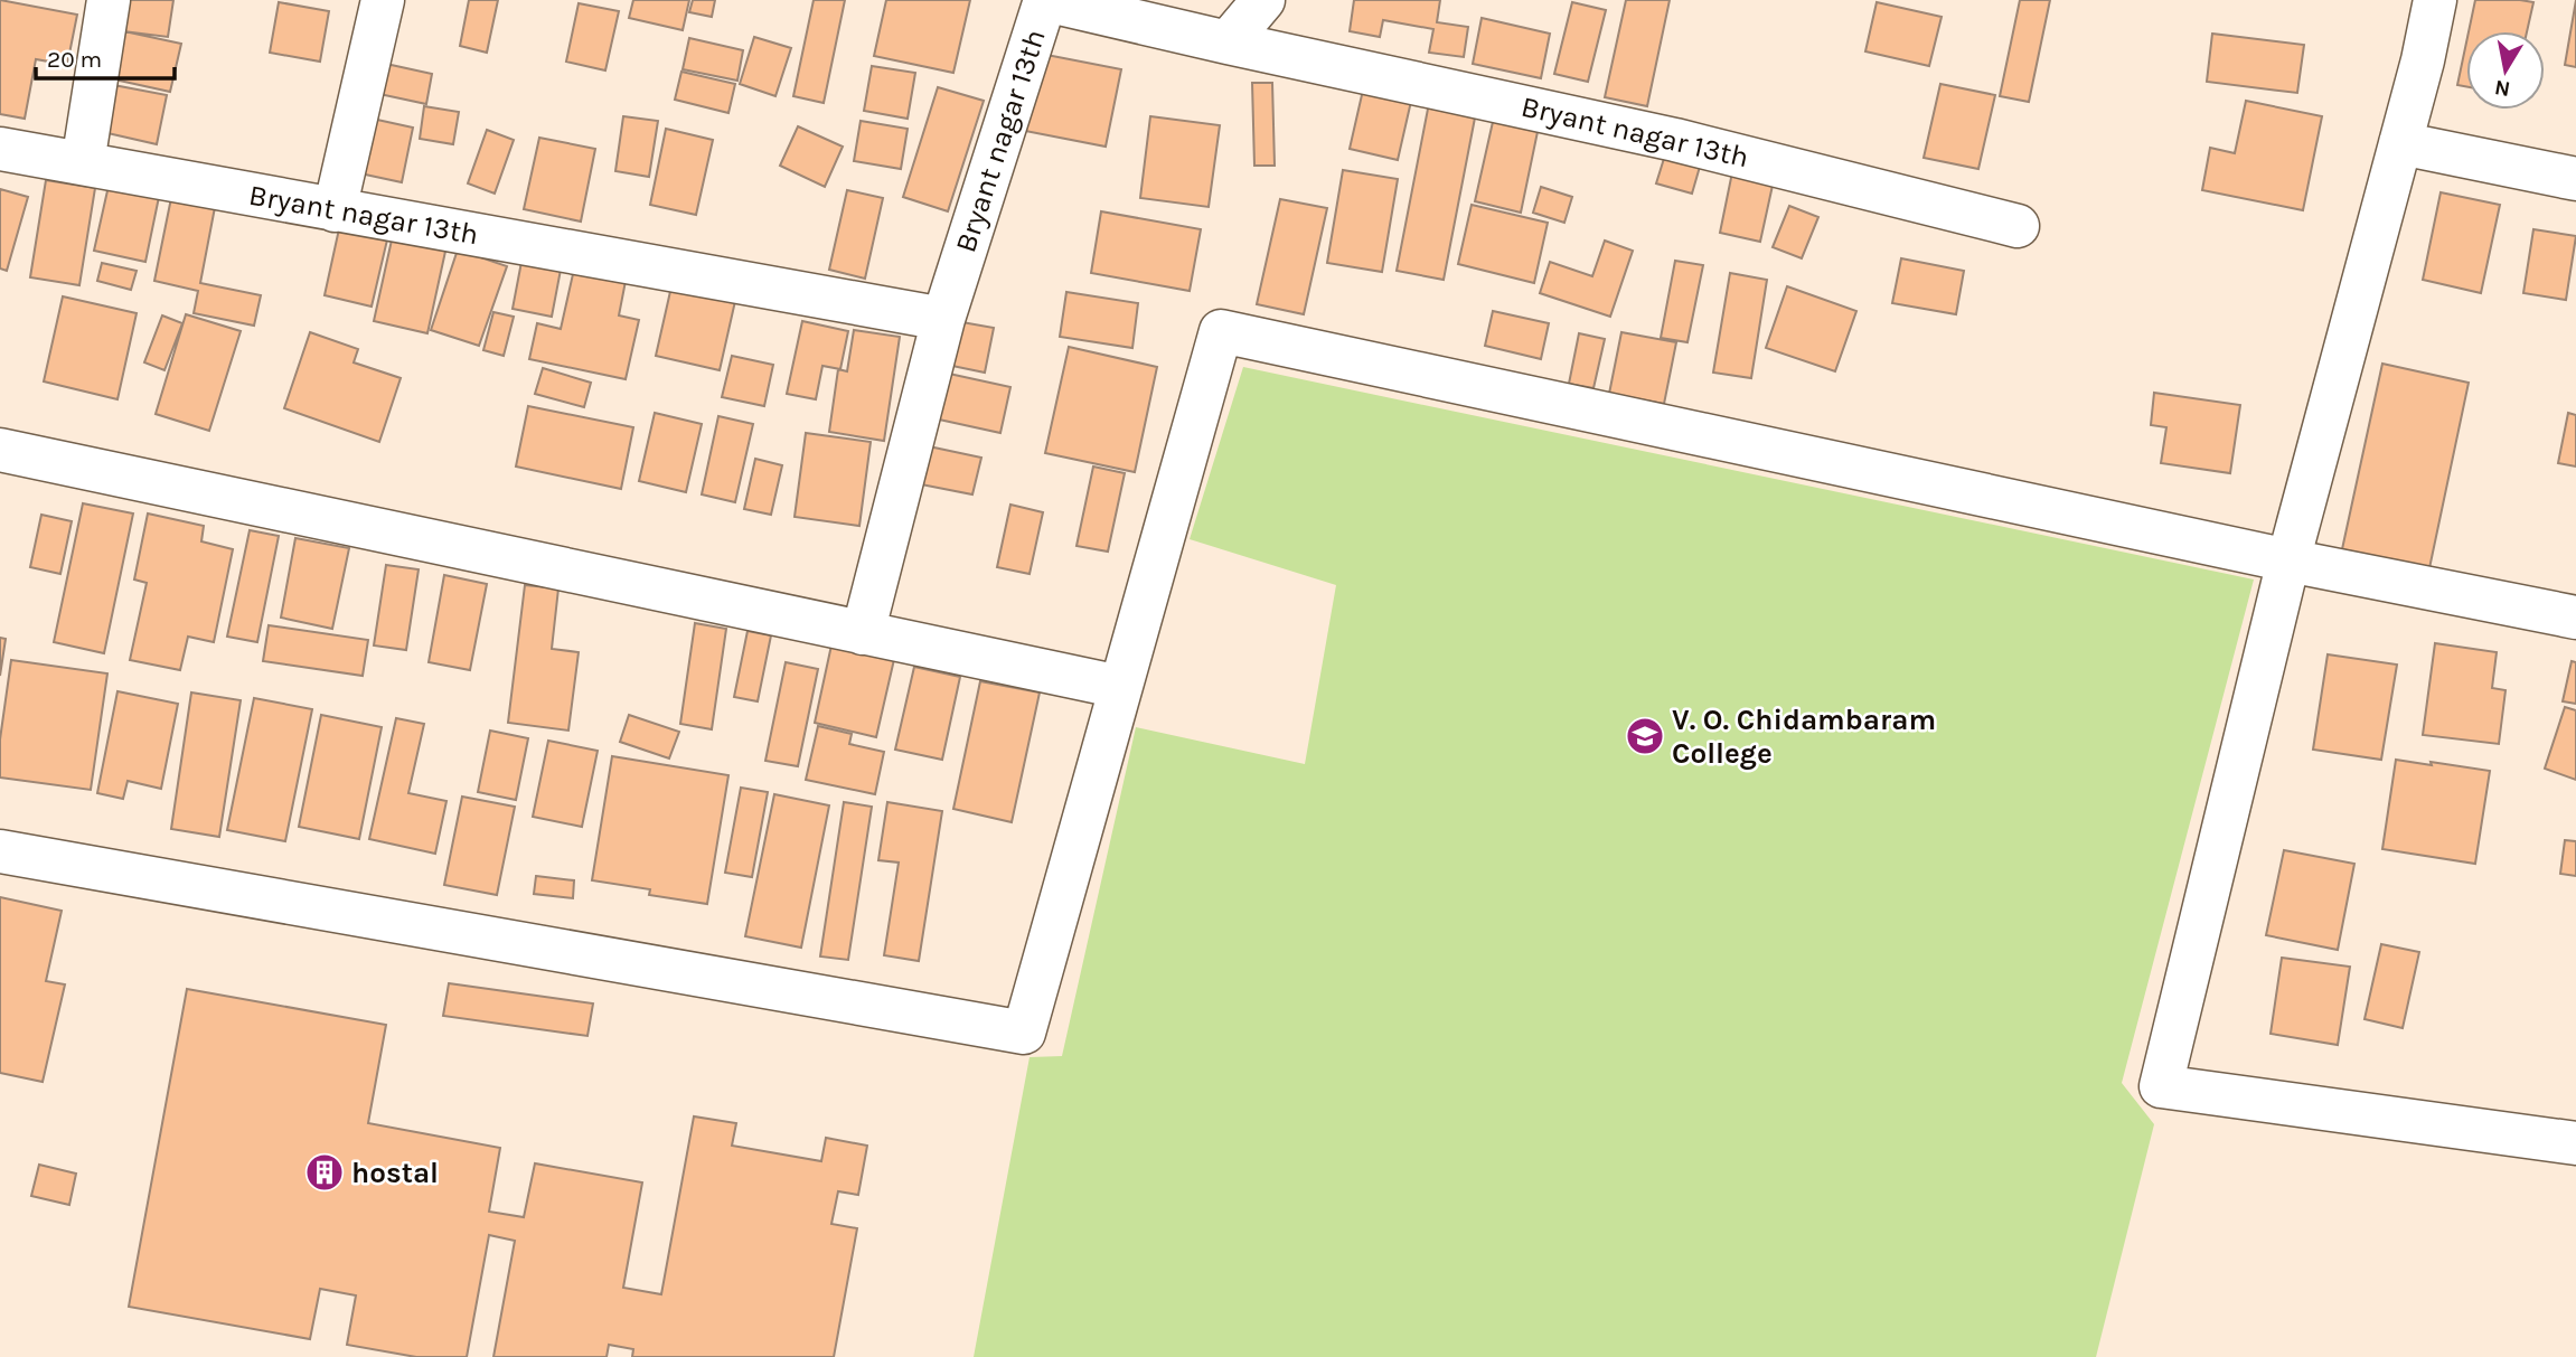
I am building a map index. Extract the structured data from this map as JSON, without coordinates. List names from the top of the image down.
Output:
{
  "streets": {
    "street": ["Bryant nagar 13th"]
  },
  "places": {
    "school or university": ["V. O. Chidambaram College"],
    "building": ["hostal"]
  },
  "scale_bar": "20 m",
  "north": "bottom"
}
